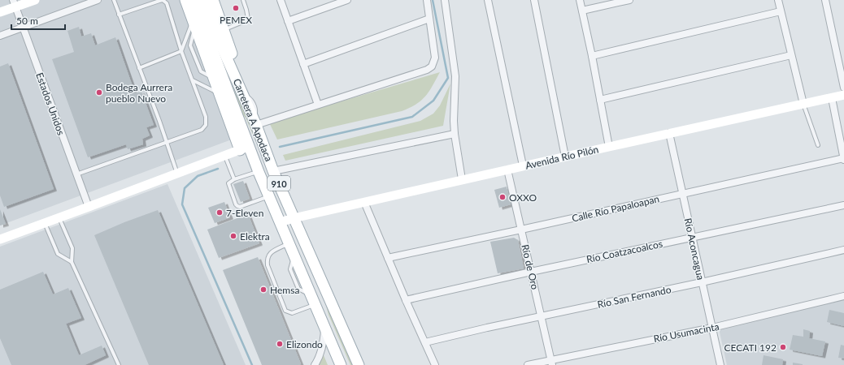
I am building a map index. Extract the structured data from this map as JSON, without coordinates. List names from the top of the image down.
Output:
{
  "streets": {
    "main road": ["Carretera A Apodaca", "Avenida Río Pilón", "910"],
    "street": [
      "Estados Unidos",
      "Calle Río Papaloapan",
      "Río Aconcagua",
      "Río Coatzacoalcos",
      "Río de Oro",
      "Río San Fernando",
      "Río Usumacinta"
    ]
  },
  "crossings": [
    ["Carretera A Apodaca", "Avenida Río Pilón"],
    ["Avenida Río Pilón", "Río Aconcagua"],
    ["Avenida Río Pilón", "Río de Oro"],
    ["Calle Río Papaloapan", "Río Aconcagua"],
    ["Calle Río Papaloapan", "Río de Oro"],
    ["Río Aconcagua", "Río Coatzacoalcos"],
    ["Río Aconcagua", "Río San Fernando"],
    ["Río Aconcagua", "Río Usumacinta"],
    ["Río Coatzacoalcos", "Río de Oro"],
    ["Río de Oro", "Río San Fernando"],
    ["Río de Oro", "Río Usumacinta"]
  ],
  "places": [
    "PEMEX",
    "Bodega Aurrera pueblo Nuevo",
    "OXXO",
    "7-Eleven",
    "Elektra",
    "Hemsa",
    "Elizondo",
    "CECATI 192"
  ],
  "scale_bar": "50 m"
}
